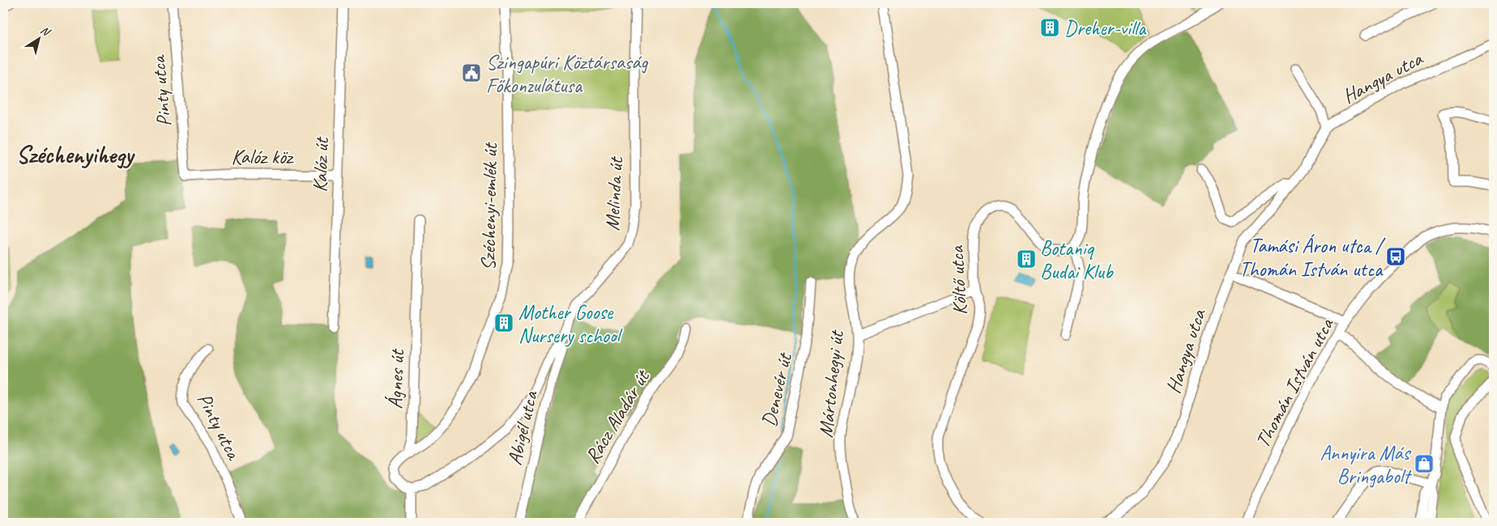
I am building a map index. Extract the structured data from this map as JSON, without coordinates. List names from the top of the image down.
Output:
{
  "streets": {
    "street": [
      "Hangya utca",
      "Pinty utca",
      "Kalóz köz",
      "Kalóz út",
      "Melinda út",
      "Széchenyi-emlék út",
      "Költő utca",
      "Ágnes út",
      "Thomán István utca",
      "Mártonhegyi út",
      "Denevér út",
      "Rácz Aladár út",
      "Abigél utca"
    ]
  },
  "crossings": [
    ["Pinty utca", "Kalóz köz"],
    ["Kalóz köz", "Kalóz út"],
    ["Melinda út", "Abigél utca"],
    ["Széchenyi-emlék út", "Ágnes út"]
  ],
  "districts": ["Széchenyihegy"],
  "places": {
    "building": ["Dreher-villa", "Botaniq Budai Klub", "Mother Goose Nursery school"],
    "public building": ["Szingapúri Köztársaság Főkonzulátusa"],
    "bus stop": ["Tamási Áron utca / Thomán István utca"],
    "shop": ["Annyira Más Bringabolt"]
  },
  "north": "top right"
}
